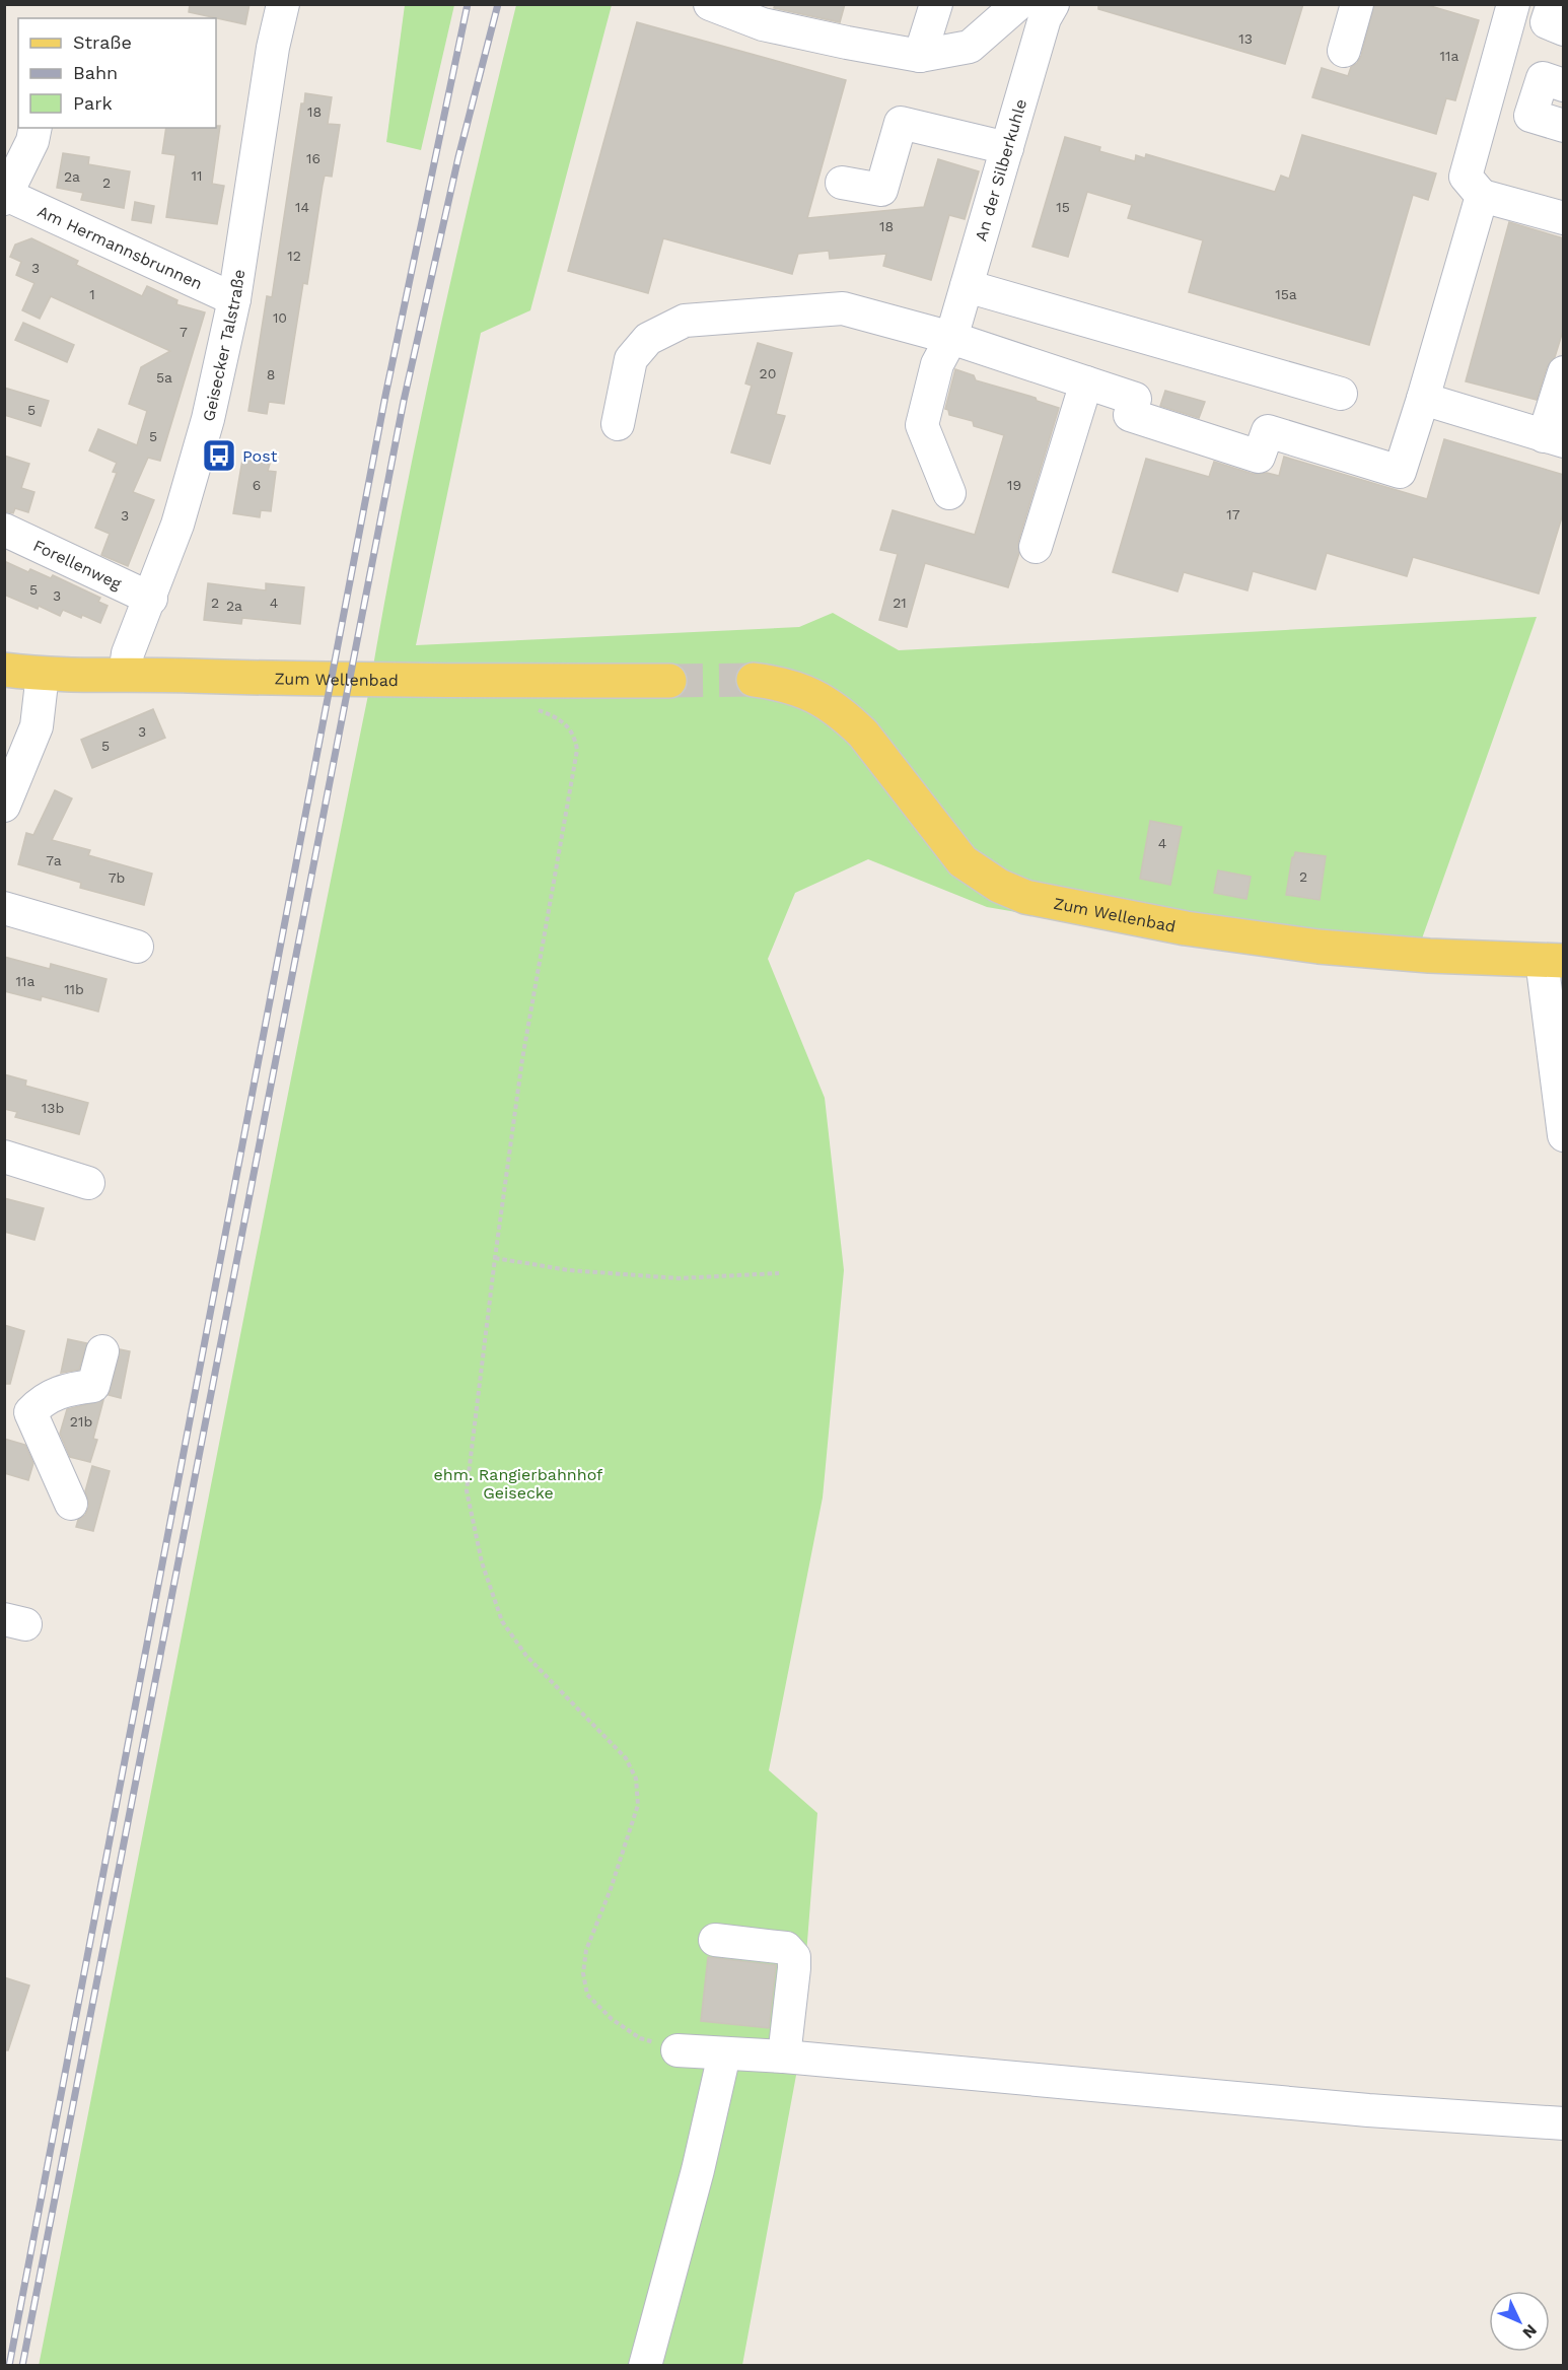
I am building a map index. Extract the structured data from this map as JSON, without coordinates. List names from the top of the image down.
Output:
{
  "streets": {
    "main road": ["Zum Wellenbad"],
    "street": [
      "An der Silberkuhle",
      "Am Hermannsbrunnen",
      "Geisecker Talstraße",
      "Forellenweg"
    ]
  },
  "crossings": [
    ["Am Hermannsbrunnen", "Geisecker Talstraße"],
    ["Geisecker Talstraße", "Forellenweg"],
    ["Geisecker Talstraße", "Zum Wellenbad"]
  ],
  "parks": ["ehm. Rangierbahnhof Geisecke"],
  "places": {
    "bus stop": ["Post"]
  },
  "house_numbers": [
    "13",
    "11a",
    "18",
    "16",
    "11",
    "2a",
    "2",
    "14",
    "15",
    "18",
    "12",
    "3",
    "1",
    "15a",
    "10",
    "7",
    "20",
    "8",
    "5a",
    "5",
    "5",
    "6",
    "19",
    "17",
    "3",
    "5",
    "3",
    "2",
    "4",
    "21",
    "2a",
    "3",
    "5",
    "4",
    "7a",
    "2",
    "7b",
    "11a",
    "11b",
    "13b",
    "21b"
  ],
  "legend": ["Straße", "Bahn", "Park"],
  "north": "bottom right"
}
